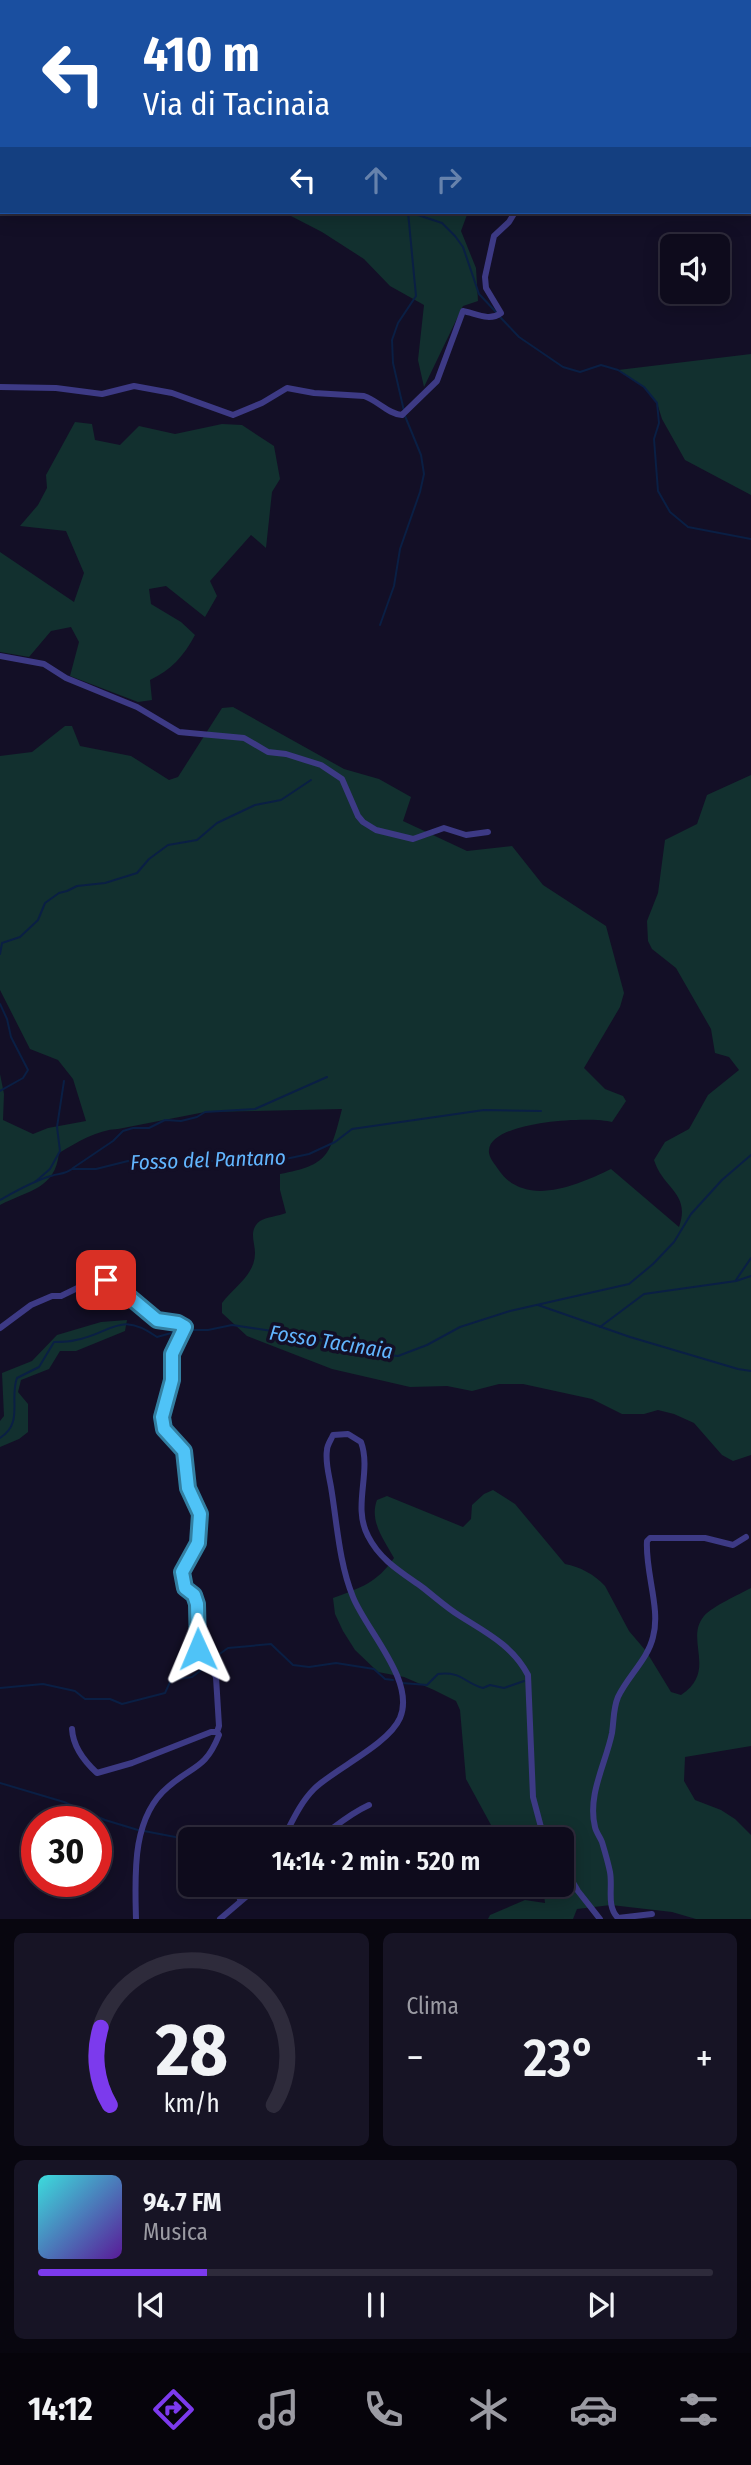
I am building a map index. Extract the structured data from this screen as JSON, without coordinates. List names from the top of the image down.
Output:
{
  "water": ["Fosso del Pantano", "Fosso Tacinaia"],
  "page": {
    "turn": ["410 m", "Via di Tacinaia"],
    "limit": "30",
    "trip": "14:14 · 2 min · 520 m",
    "tile": "Clima",
    "heat": ["−", "23°", "+"],
    "song": ["94.7 FM", "Musica"],
    "tabs": "14:12",
    "gauge": ["28", "km/h"]
  }
}
